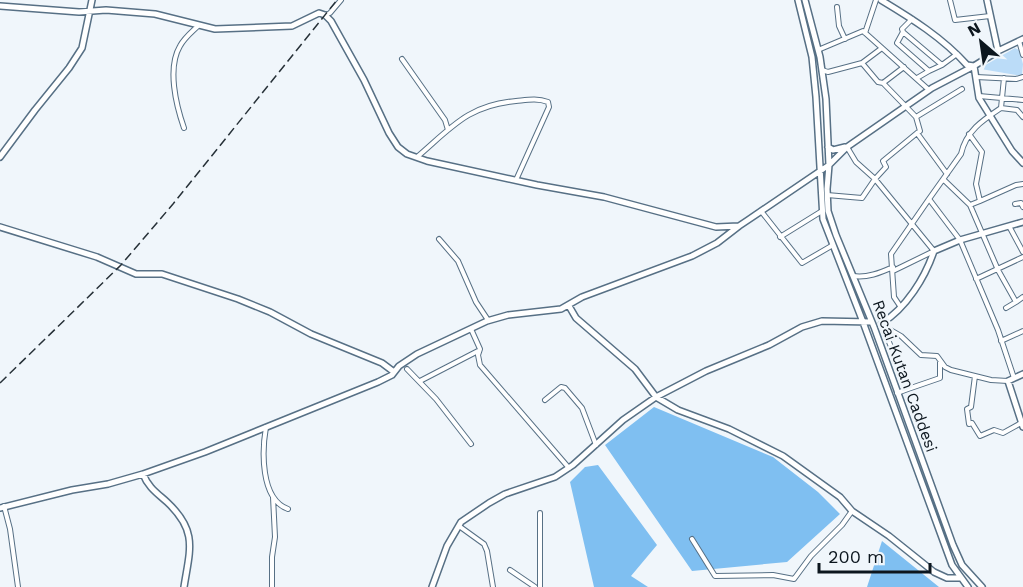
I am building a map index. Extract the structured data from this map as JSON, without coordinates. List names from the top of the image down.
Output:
{
  "streets": {
    "street": ["Recai Kutan Caddesi"]
  },
  "scale_bar": "200 m",
  "north": "top left"
}
